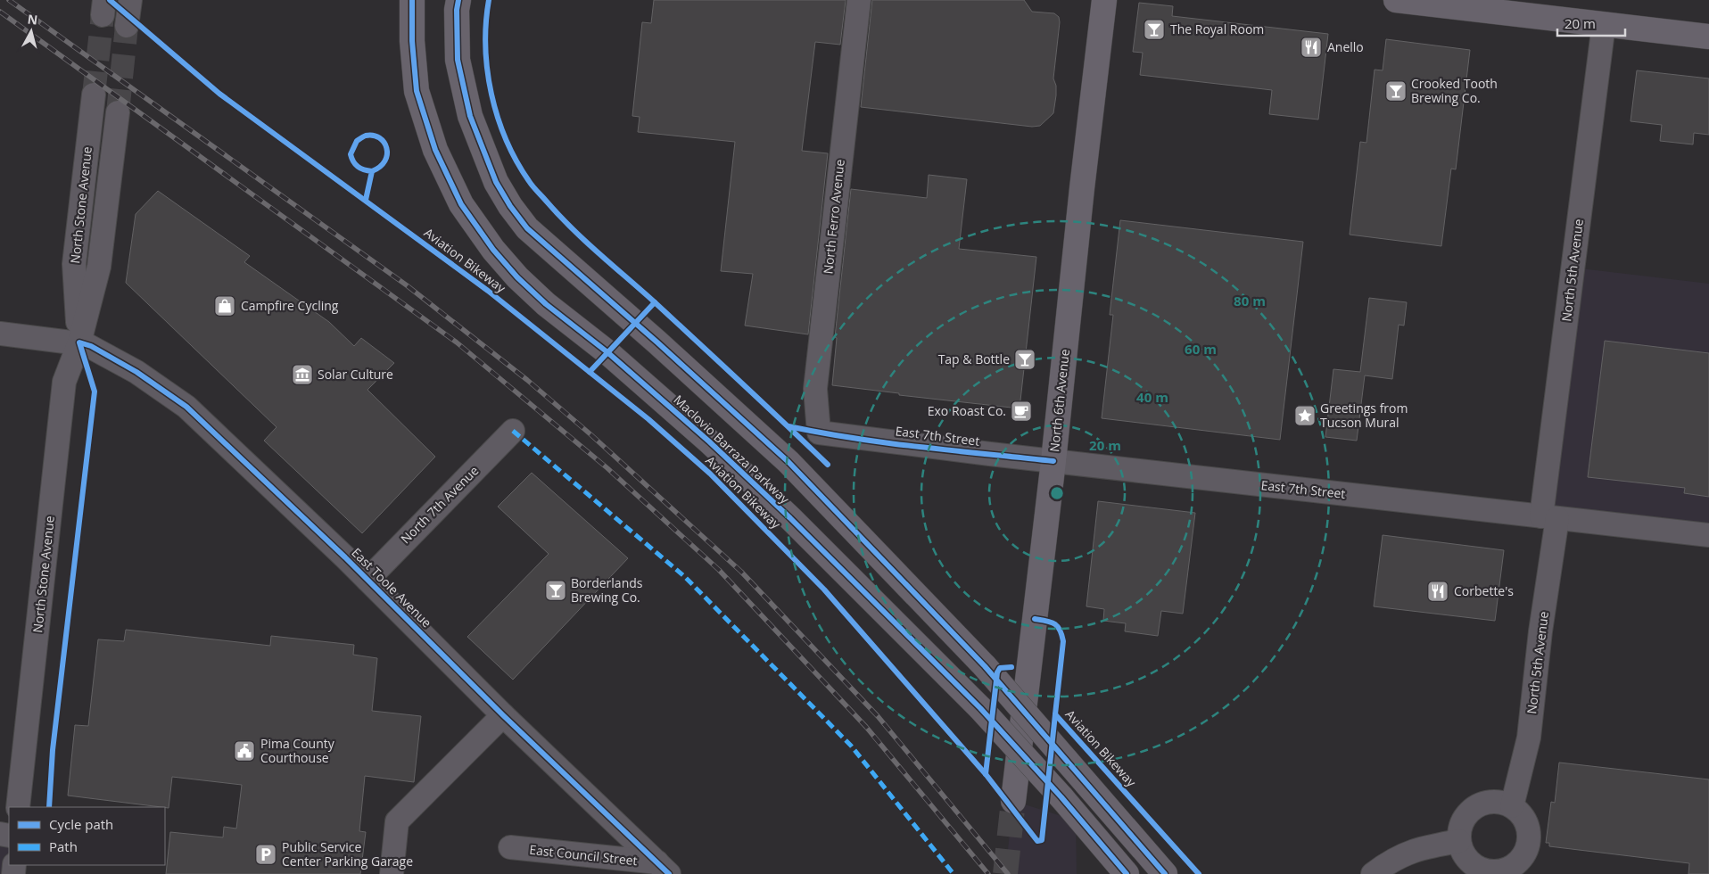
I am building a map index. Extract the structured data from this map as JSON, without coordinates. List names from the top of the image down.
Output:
{
  "streets": {
    "main road": ["North 6th Avenue", "Maclovio Barraza Parkway"],
    "street": [
      "North Stone Avenue",
      "North Ferro Avenue",
      "North 5th Avenue",
      "East 7th Street",
      "North 7th Avenue",
      "East Toole Avenue",
      "East Council Street"
    ],
    "cycle path": ["Aviation Bikeway"]
  },
  "crossings": [
    ["North Stone Avenue", "East Toole Avenue"],
    ["North Ferro Avenue", "East 7th Street"],
    ["North 5th Avenue", "East 7th Street"],
    ["North 6th Avenue", "East 7th Street"],
    ["North 7th Avenue", "East Toole Avenue"],
    ["East Toole Avenue", "East Council Street"]
  ],
  "places": {
    "bar": [
      "The Royal Room",
      "Crooked Tooth Brewing Co.",
      "Tap & Bottle",
      "Borderlands Brewing Co."
    ],
    "restaurant": ["Anello", "Corbette's"],
    "shop": ["Campfire Cycling"],
    "museum": ["Solar Culture"],
    "cafe": ["Exo Roast Co."],
    "place": ["Greetings from Tucson Mural"],
    "public building": ["Pima County Courthouse"],
    "parking": ["Public Service Center Parking Garage"]
  },
  "legend": ["Cycle path", "Path"],
  "scale_bar": "20 m",
  "north": "top",
  "rings": [
    "80 m",
    "60 m",
    "40 m",
    "20 m"
  ]
}
